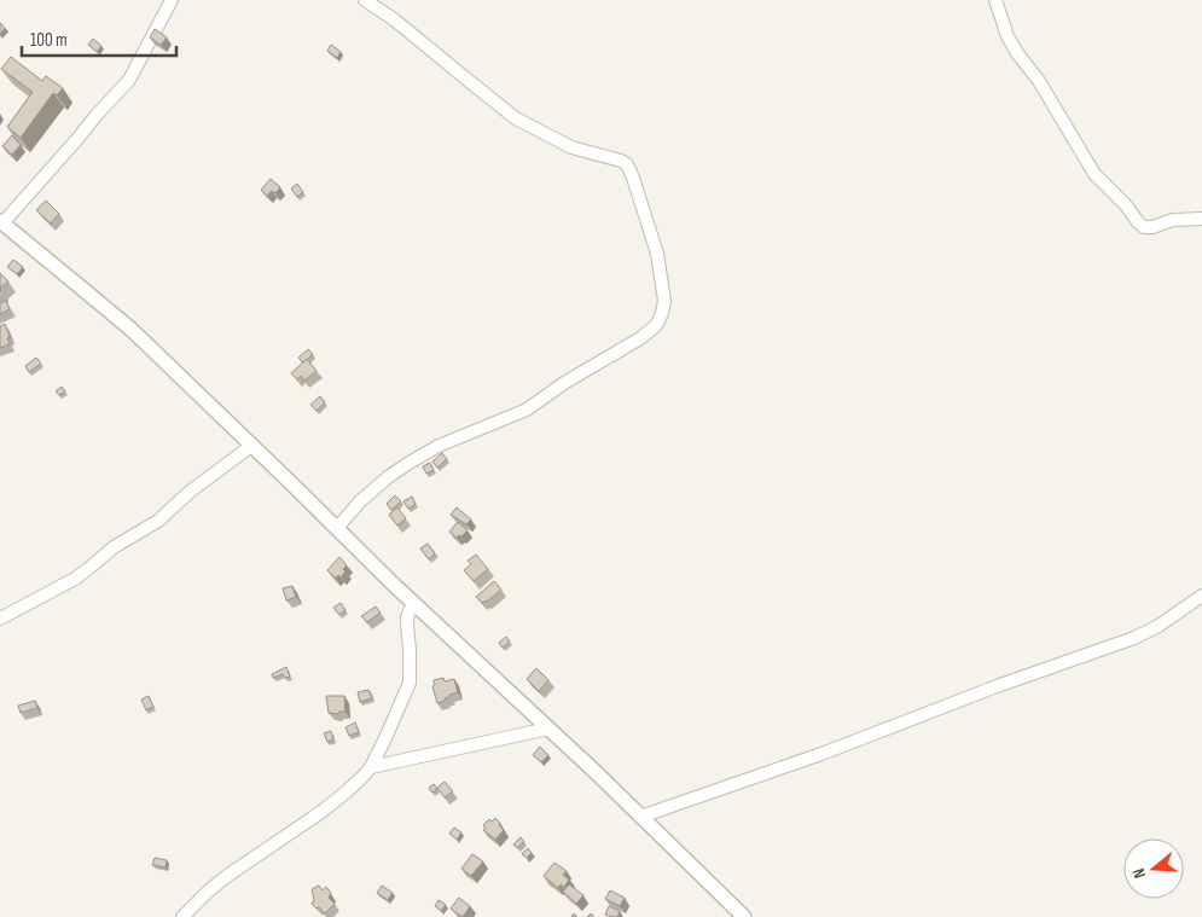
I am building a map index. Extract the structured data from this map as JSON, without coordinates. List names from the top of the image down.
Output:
{
  "scale_bar": "100 m",
  "north": "left"
}
